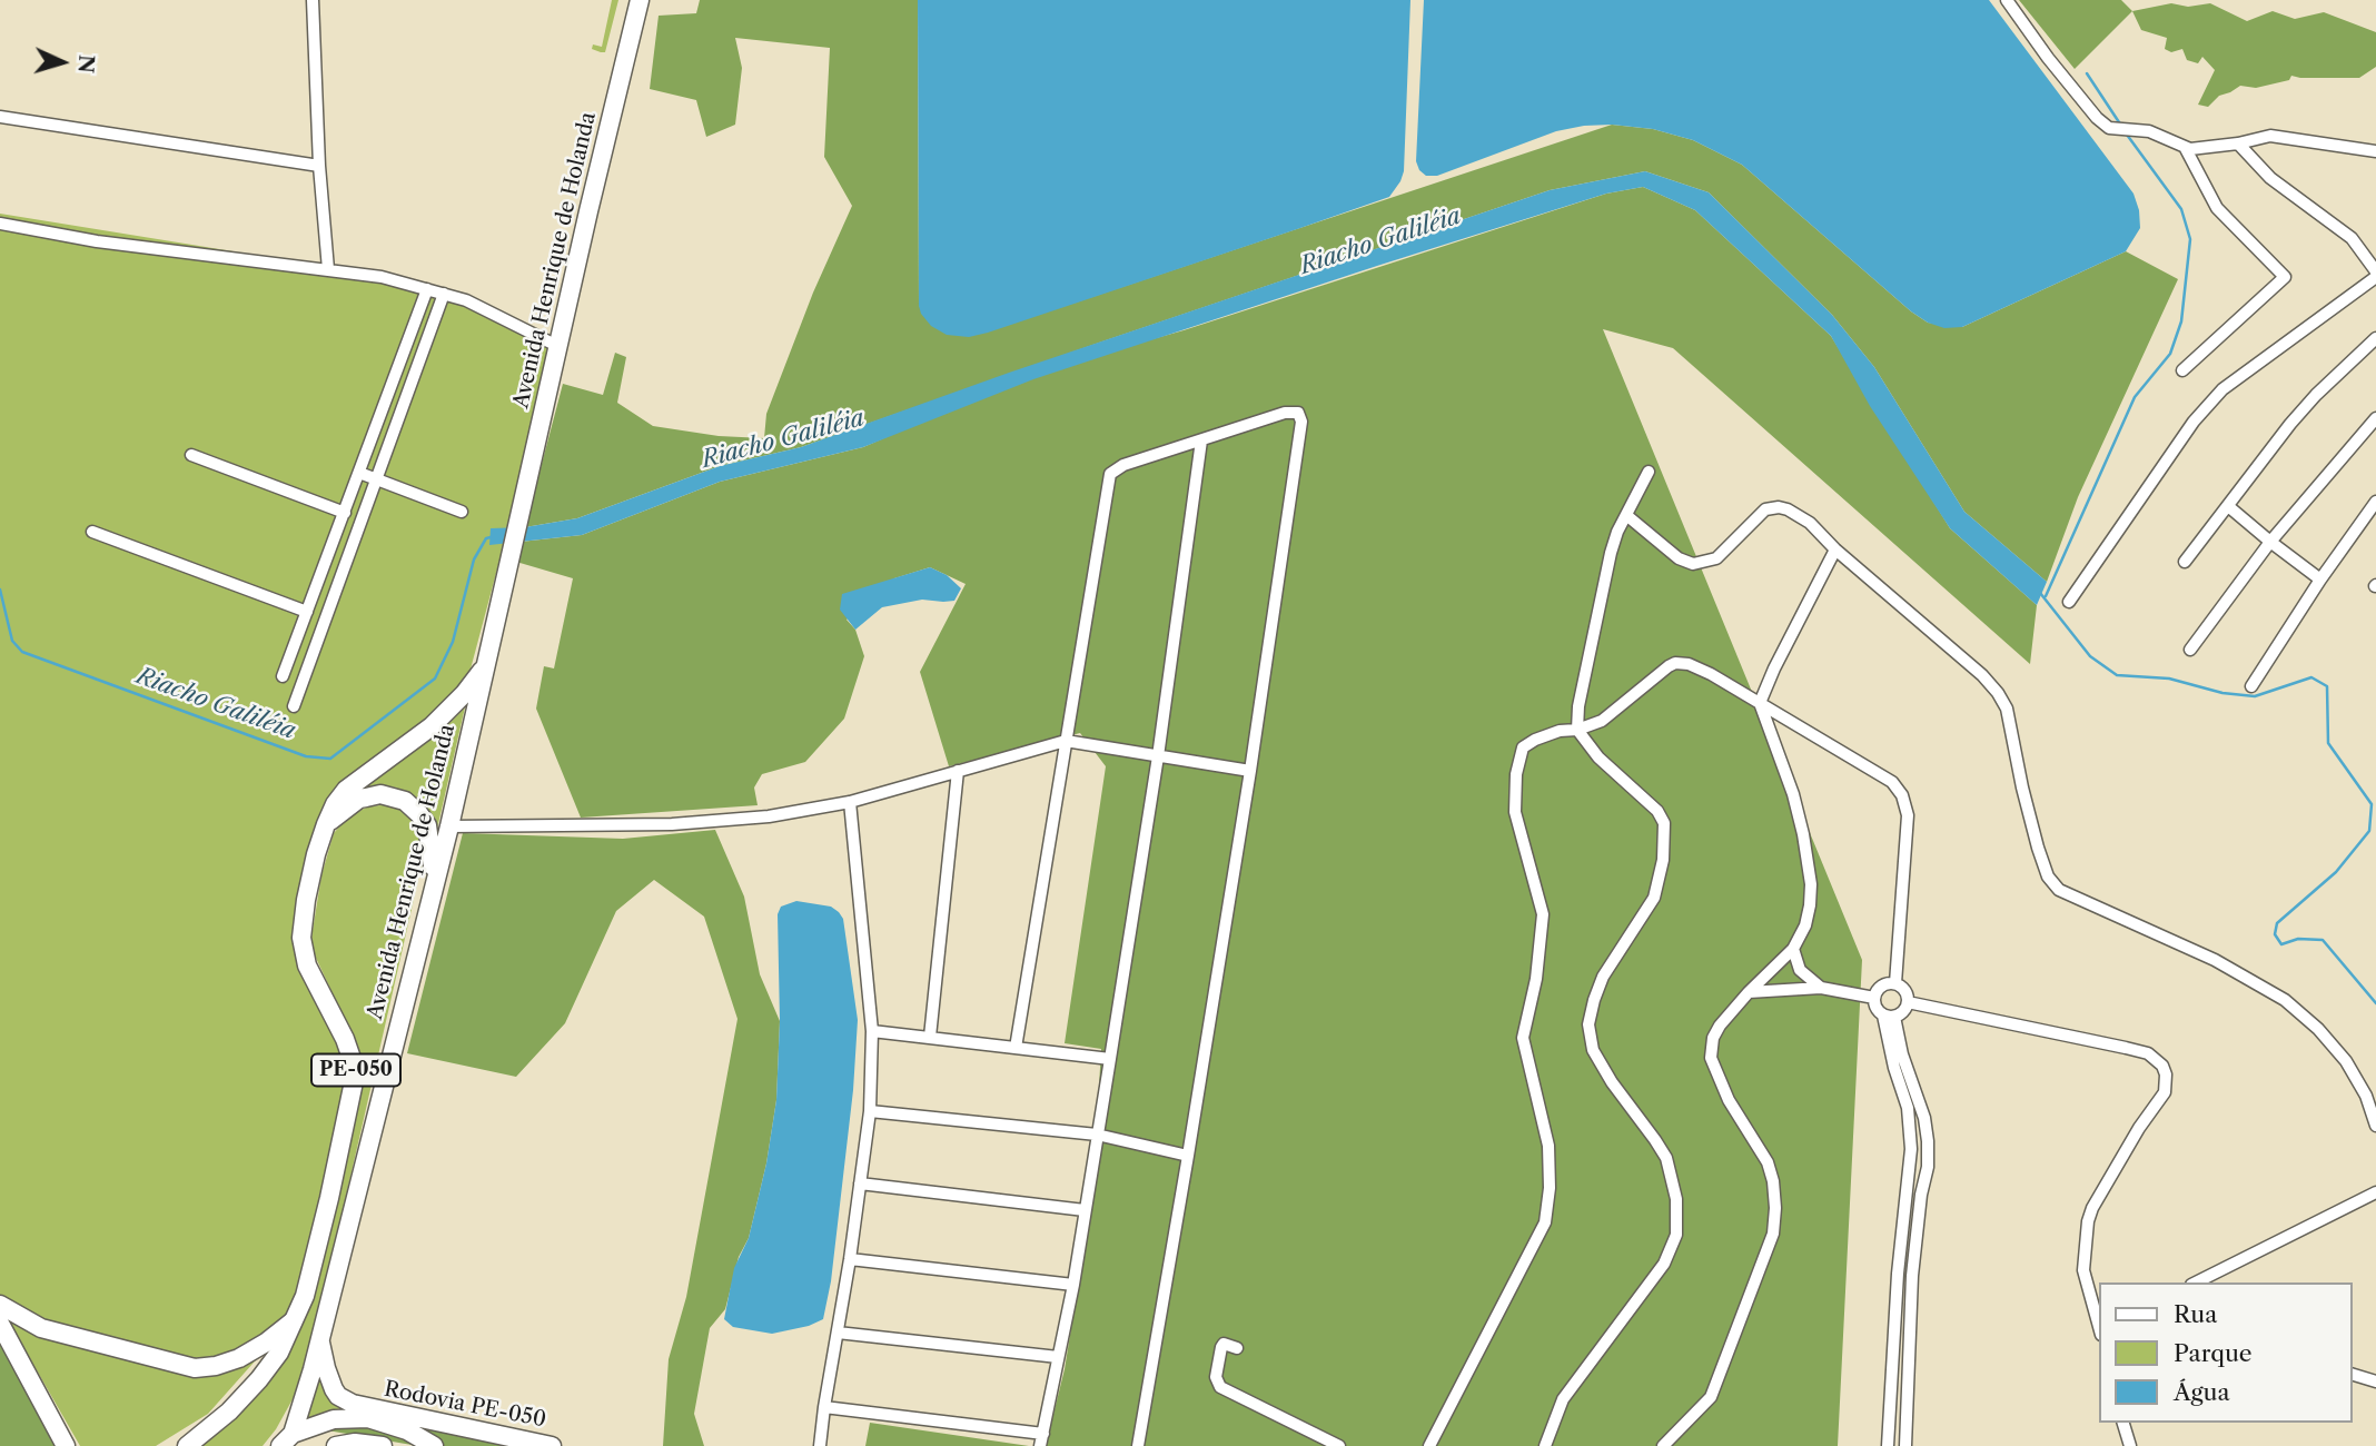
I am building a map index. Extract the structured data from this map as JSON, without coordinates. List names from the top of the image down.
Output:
{
  "streets": {
    "main road": ["Avenida Henrique de Holanda", "PE-050", "Rodovia PE-050"]
  },
  "crossings": [
    ["Avenida Henrique de Holanda", "Rodovia PE-050"]
  ],
  "water": ["Riacho Galiléia"],
  "legend": ["Rua", "Parque", "Água"],
  "north": "right"
}
